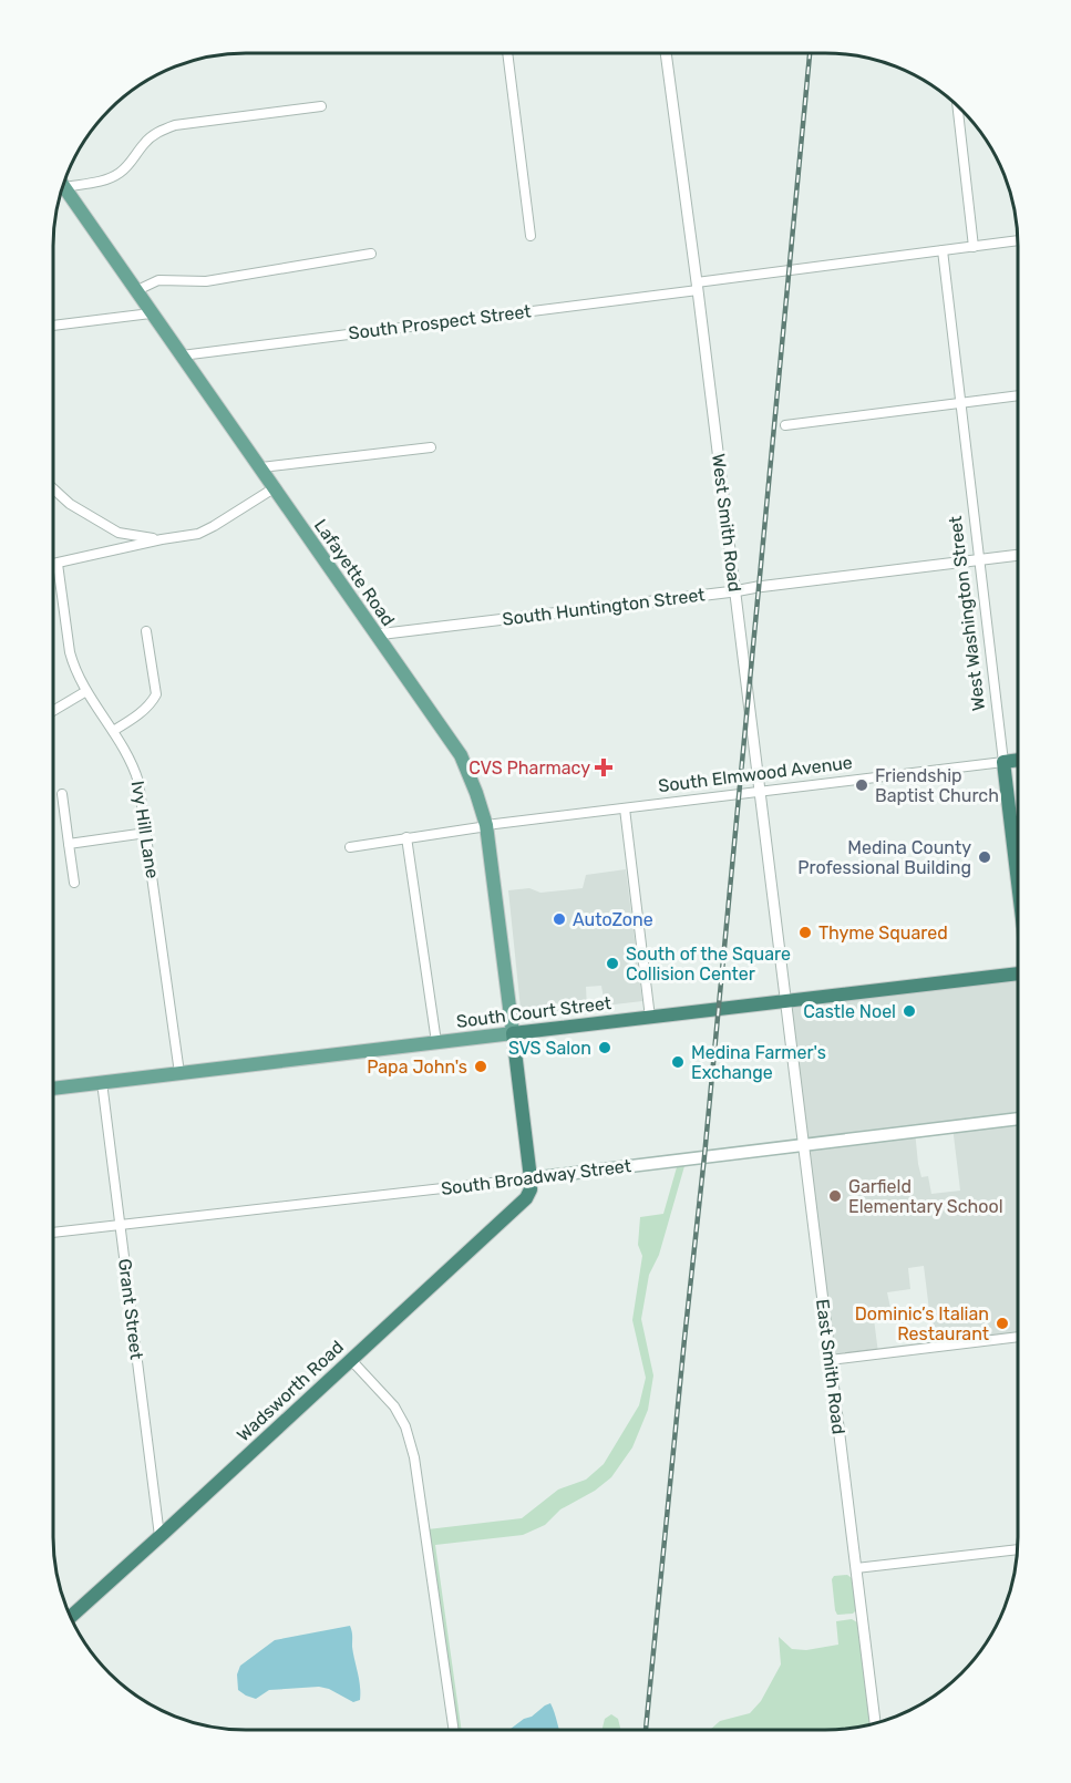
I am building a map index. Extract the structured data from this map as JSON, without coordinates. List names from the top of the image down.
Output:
{
  "streets": {
    "highway": [
      "West Washington Street",
      "South Elmwood Avenue",
      "South Court Street",
      "Wadsworth Road"
    ],
    "main road": ["Lafayette Road", "South Broadway Street"],
    "street": [
      "South Prospect Street",
      "West Smith Road",
      "South Huntington Street",
      "Ivy Hill Lane",
      "Grant Street",
      "East Smith Road"
    ]
  },
  "crossings": [
    ["South Prospect Street", "West Smith Road"],
    ["South Prospect Street", "Lafayette Road"],
    ["South Prospect Street", "West Washington Street"],
    ["West Smith Road", "South Huntington Street"],
    ["West Smith Road", "South Elmwood Avenue"],
    ["West Smith Road", "South Court Street"],
    ["West Smith Road", "East Smith Road"],
    ["Lafayette Road", "South Huntington Street"],
    ["Lafayette Road", "South Elmwood Avenue"],
    ["Lafayette Road", "South Court Street"],
    ["South Huntington Street", "West Washington Street"],
    ["West Washington Street", "South Elmwood Avenue"],
    ["Ivy Hill Lane", "South Court Street"],
    ["South Court Street", "Grant Street"],
    ["South Court Street", "East Smith Road"],
    ["South Broadway Street", "Grant Street"],
    ["South Broadway Street", "East Smith Road"],
    ["South Broadway Street", "Wadsworth Road"],
    ["Grant Street", "Wadsworth Road"]
  ],
  "places": {
    "health": ["CVS Pharmacy"],
    "other": [
      "Friendship Baptist Church",
      "Medina County Professional Building",
      "AutoZone",
      "Thyme Squared",
      "South of the Square Collision Center",
      "Castle Noel",
      "SVS Salon",
      "Medina Farmer's Exchange",
      "Papa John's",
      "Garfield Elementary School",
      "Dominic’s Italian Restaurant"
    ]
  }
}
